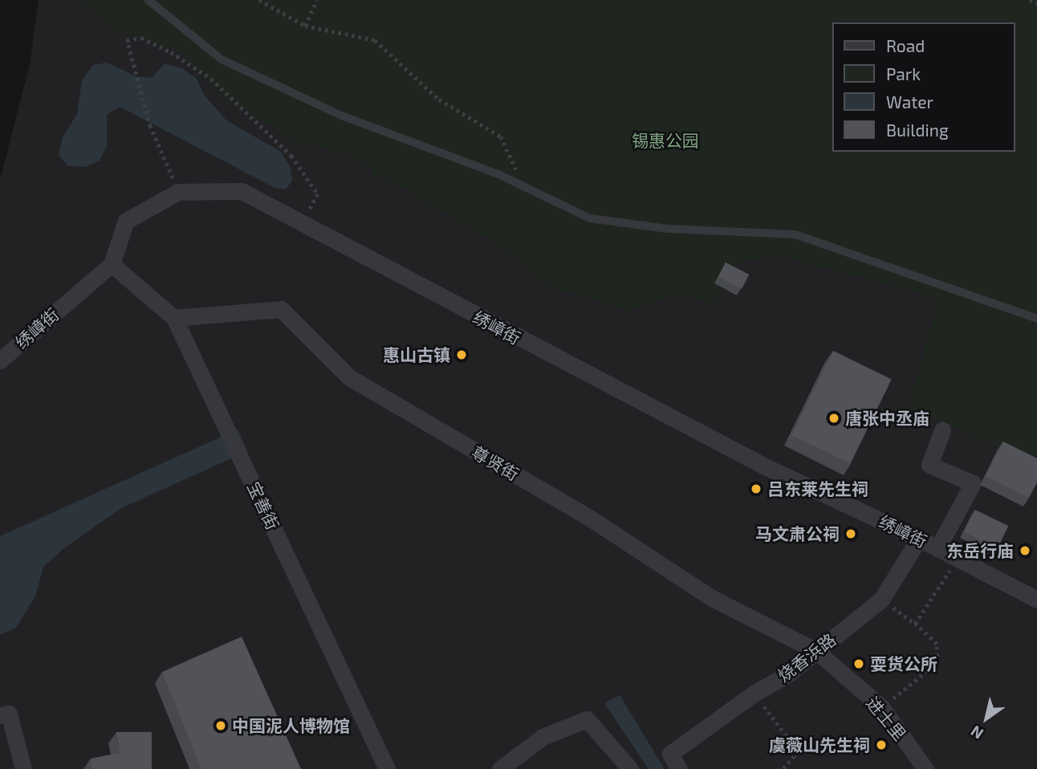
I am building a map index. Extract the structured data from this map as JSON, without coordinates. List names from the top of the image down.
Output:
{
  "streets": {
    "street": [
      "绣嶂街",
      "尊贤街",
      "宝善街",
      "烧香浜路",
      "进士里"
    ]
  },
  "crossings": [
    ["绣嶂街", "宝善街"],
    ["绣嶂街", "烧香浜路"],
    ["尊贤街", "宝善街"],
    ["尊贤街", "烧香浜路"],
    ["尊贤街", "进士里"],
    ["烧香浜路", "进士里"]
  ],
  "parks": ["锡惠公园"],
  "places": [
    "惠山古镇",
    "唐张中丞庙",
    "吕东莱先生祠",
    "马文肃公祠",
    "东岳行庙",
    "耍货公所",
    "中国泥人博物馆",
    "虞薇山先生祠"
  ],
  "legend": [
    "Road",
    "Park",
    "Water",
    "Building"
  ],
  "north": "bottom left"
}
